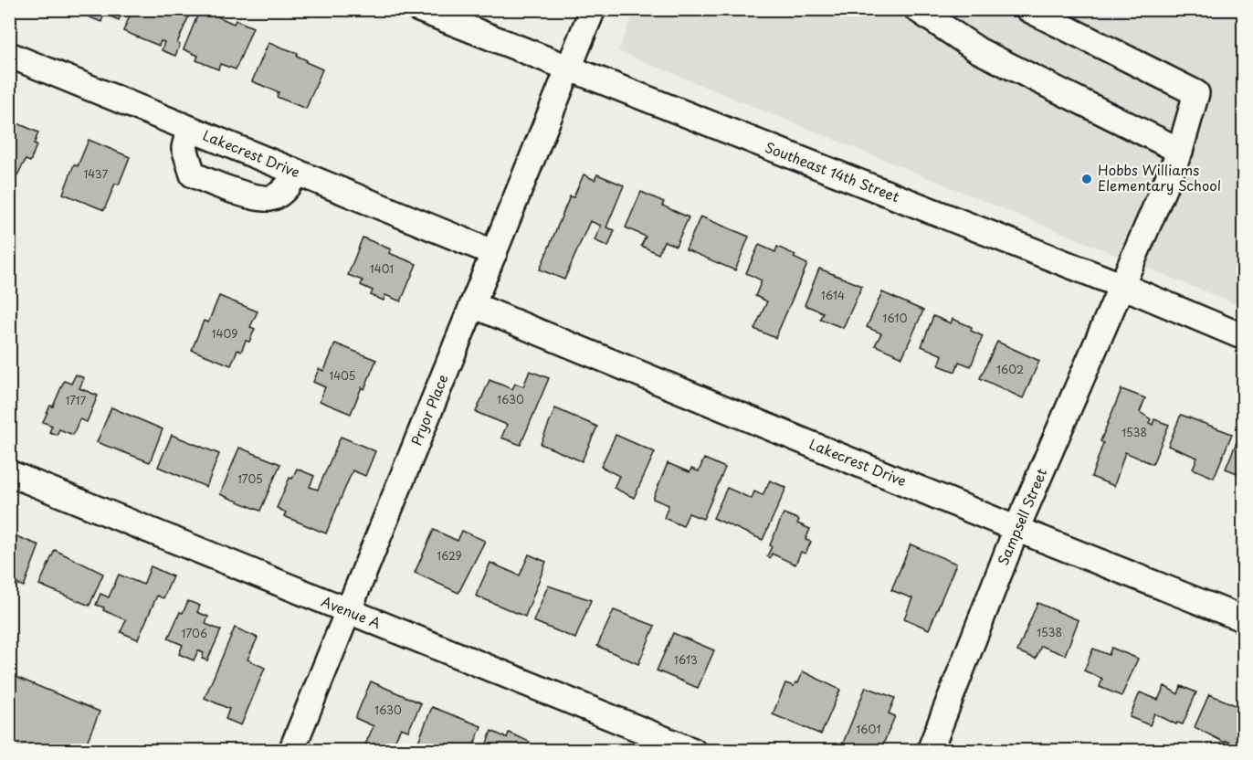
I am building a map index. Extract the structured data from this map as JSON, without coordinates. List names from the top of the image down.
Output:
{
  "streets": {
    "street": [
      "Lakecrest Drive",
      "Southeast 14th Street",
      "Pryor Place",
      "Sampsell Street",
      "Avenue A"
    ]
  },
  "crossings": [
    ["Lakecrest Drive", "Pryor Place"],
    ["Lakecrest Drive", "Sampsell Street"],
    ["Southeast 14th Street", "Pryor Place"],
    ["Southeast 14th Street", "Sampsell Street"],
    ["Pryor Place", "Avenue A"]
  ],
  "places": ["Hobbs Williams Elementary School"],
  "house_numbers": [
    "1437",
    "1401",
    "1614",
    "1610",
    "1409",
    "1602",
    "1405",
    "1630",
    "1717",
    "1538",
    "1705",
    "1629",
    "1538",
    "1706",
    "1613",
    "1630",
    "1601"
  ]
}
